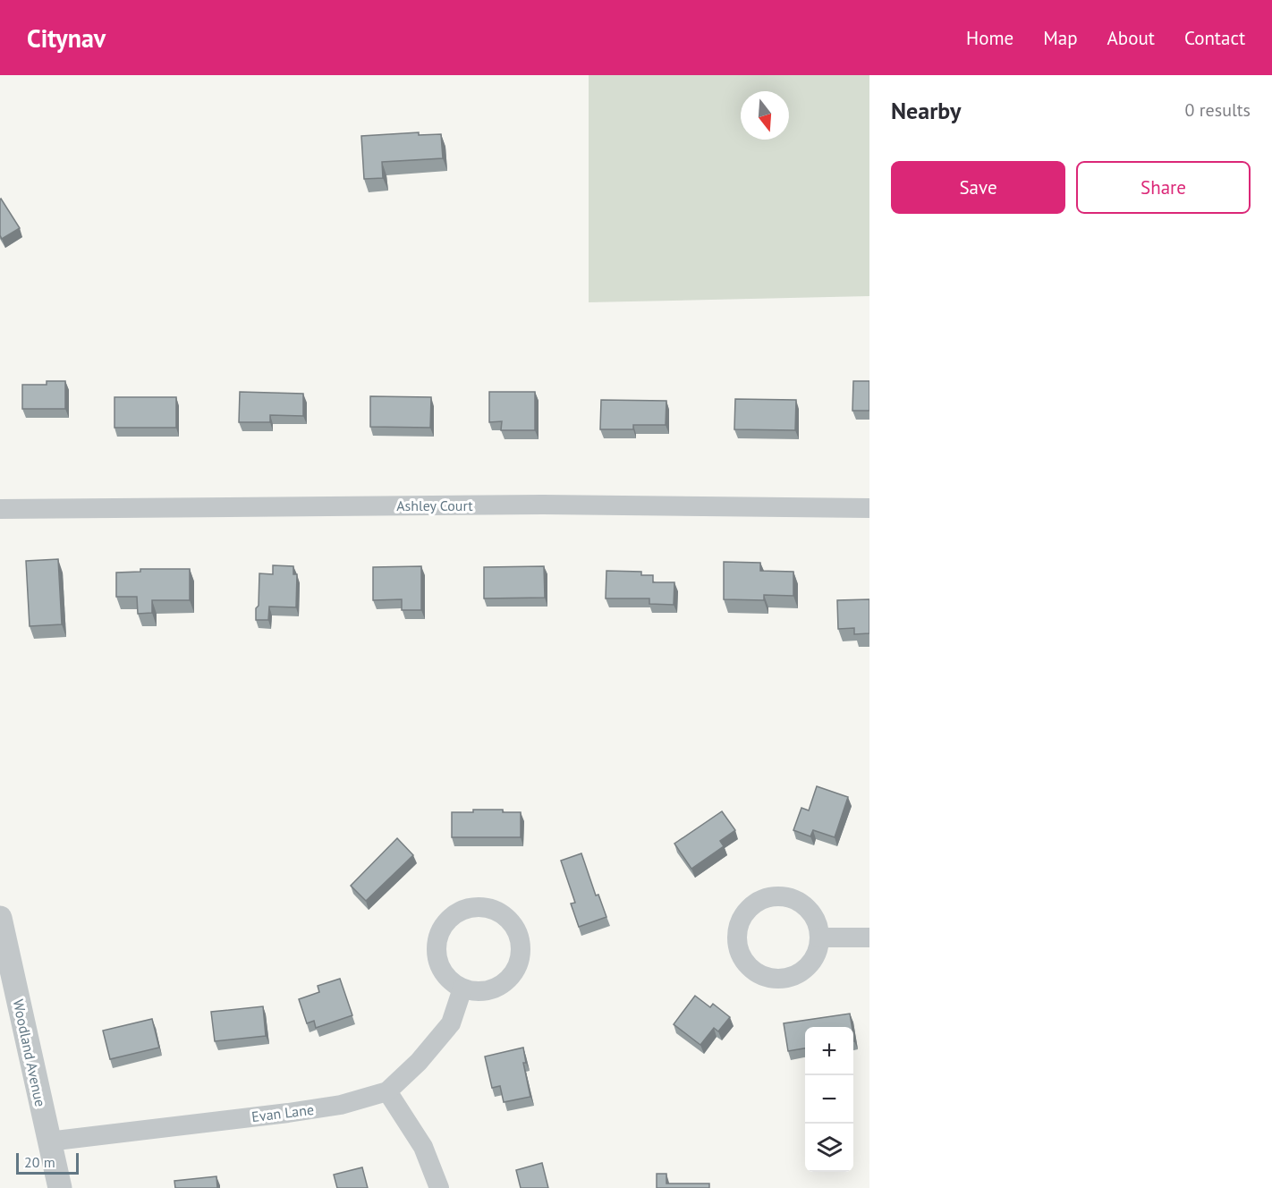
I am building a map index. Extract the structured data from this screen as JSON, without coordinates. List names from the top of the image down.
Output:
{
  "streets": {
    "street": ["Ashley Court", "Woodland Avenue", "Evan Lane"]
  },
  "crossings": [
    ["Woodland Avenue", "Evan Lane"]
  ],
  "scale_bar": "20 m",
  "north": "bottom",
  "page": {
    "header": "Citynav",
    "nav": [
      "Home",
      "Map",
      "About",
      "Contact"
    ],
    "heading": ["Nearby", "0 results"],
    "buttons": ["Save", "Share"],
    "map_buttons": ["+", "−"],
    "scale": "20 m"
  }
}
